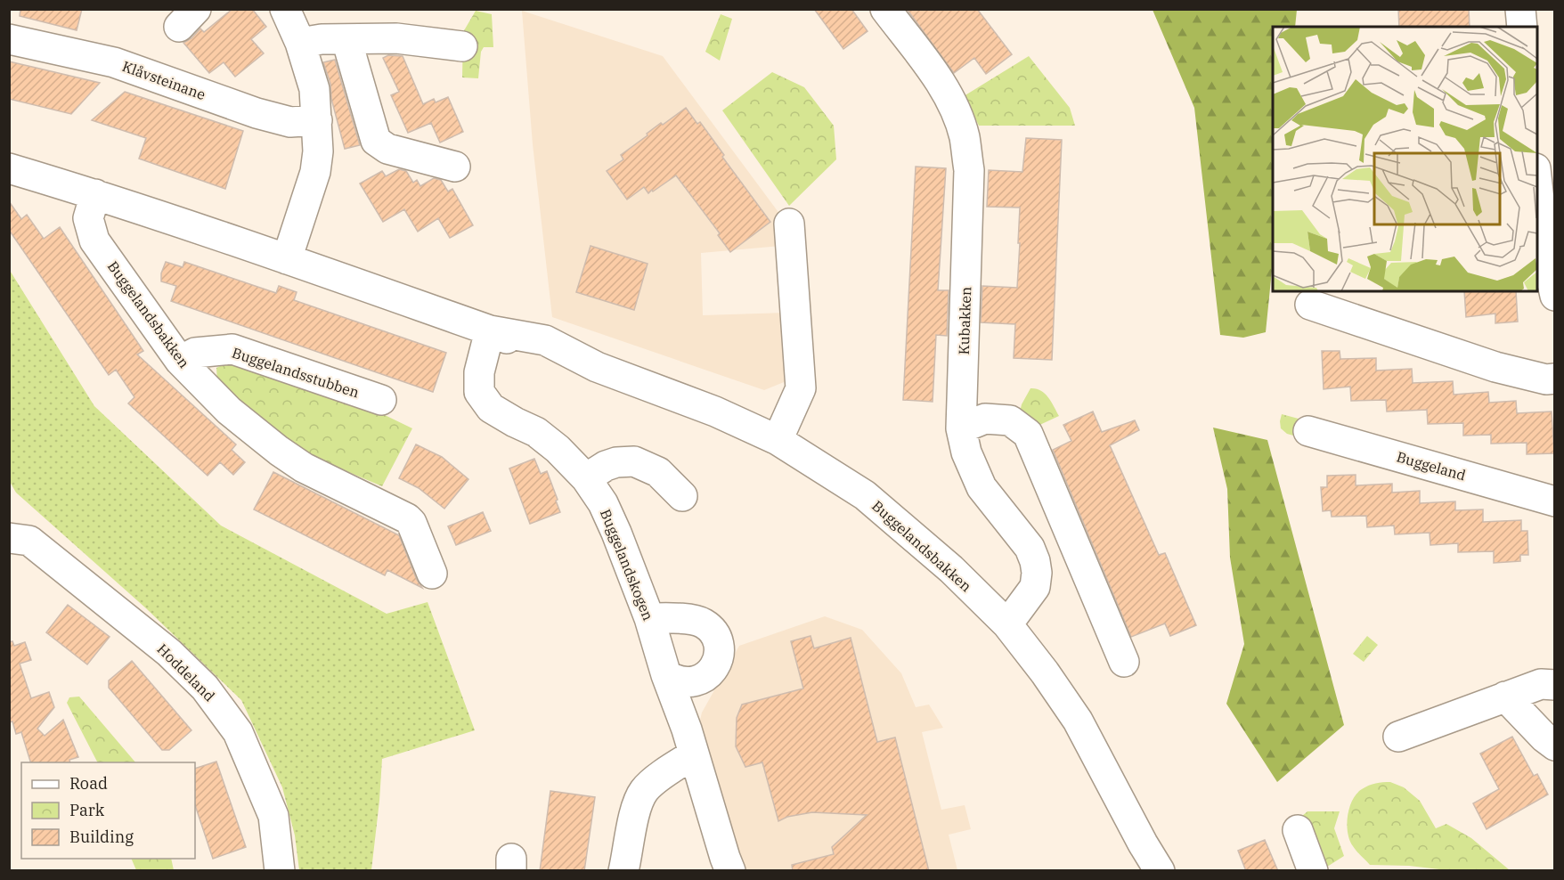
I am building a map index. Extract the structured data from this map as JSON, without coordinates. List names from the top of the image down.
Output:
{
  "streets": {
    "street": [
      "Klåvsteinane",
      "Buggelandsbakken",
      "Kubakken",
      "Buggelandsstubben",
      "Buggeland",
      "Buggelandskogen",
      "Hoddeland"
    ]
  },
  "crossings": [
    ["Buggelandsbakken", "Kubakken"],
    ["Buggelandsbakken", "Buggelandsstubben"],
    ["Buggelandsbakken", "Buggelandskogen"]
  ],
  "legend": ["Road", "Park", "Building"]
}
